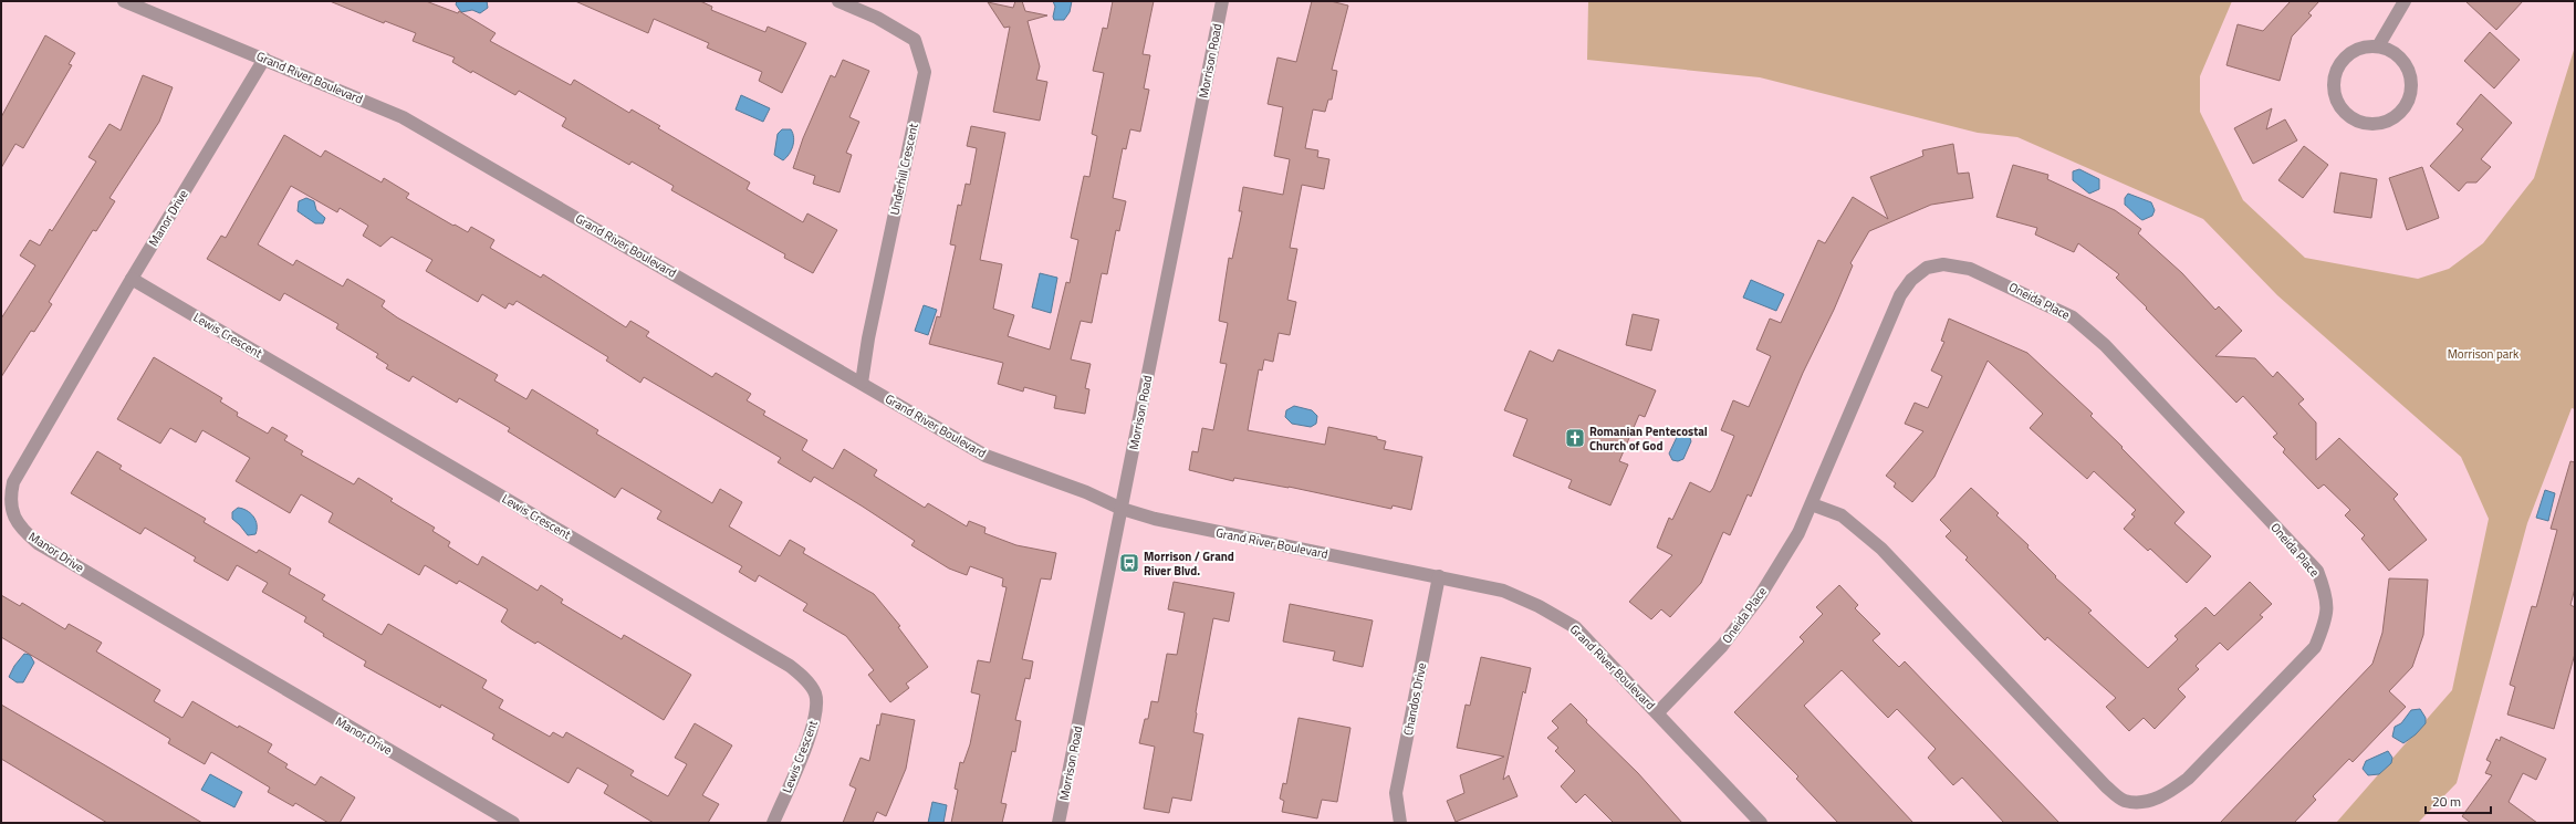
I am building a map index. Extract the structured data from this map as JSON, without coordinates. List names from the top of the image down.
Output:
{
  "streets": {
    "street": [
      "Morrison Road",
      "Grand River Boulevard",
      "Underhill Crescent",
      "Manor Drive",
      "Oneida Place",
      "Lewis Crescent",
      "Chandos Drive"
    ]
  },
  "crossings": [
    ["Morrison Road", "Grand River Boulevard"],
    ["Grand River Boulevard", "Underhill Crescent"],
    ["Grand River Boulevard", "Manor Drive"],
    ["Grand River Boulevard", "Oneida Place"],
    ["Grand River Boulevard", "Chandos Drive"],
    ["Manor Drive", "Lewis Crescent"]
  ],
  "parks": ["Morrison park"],
  "places": {
    "church": ["Romanian Pentecostal Church of God"],
    "bus stop": ["Morrison / Grand River Blvd."]
  },
  "scale_bar": "20 m"
}
